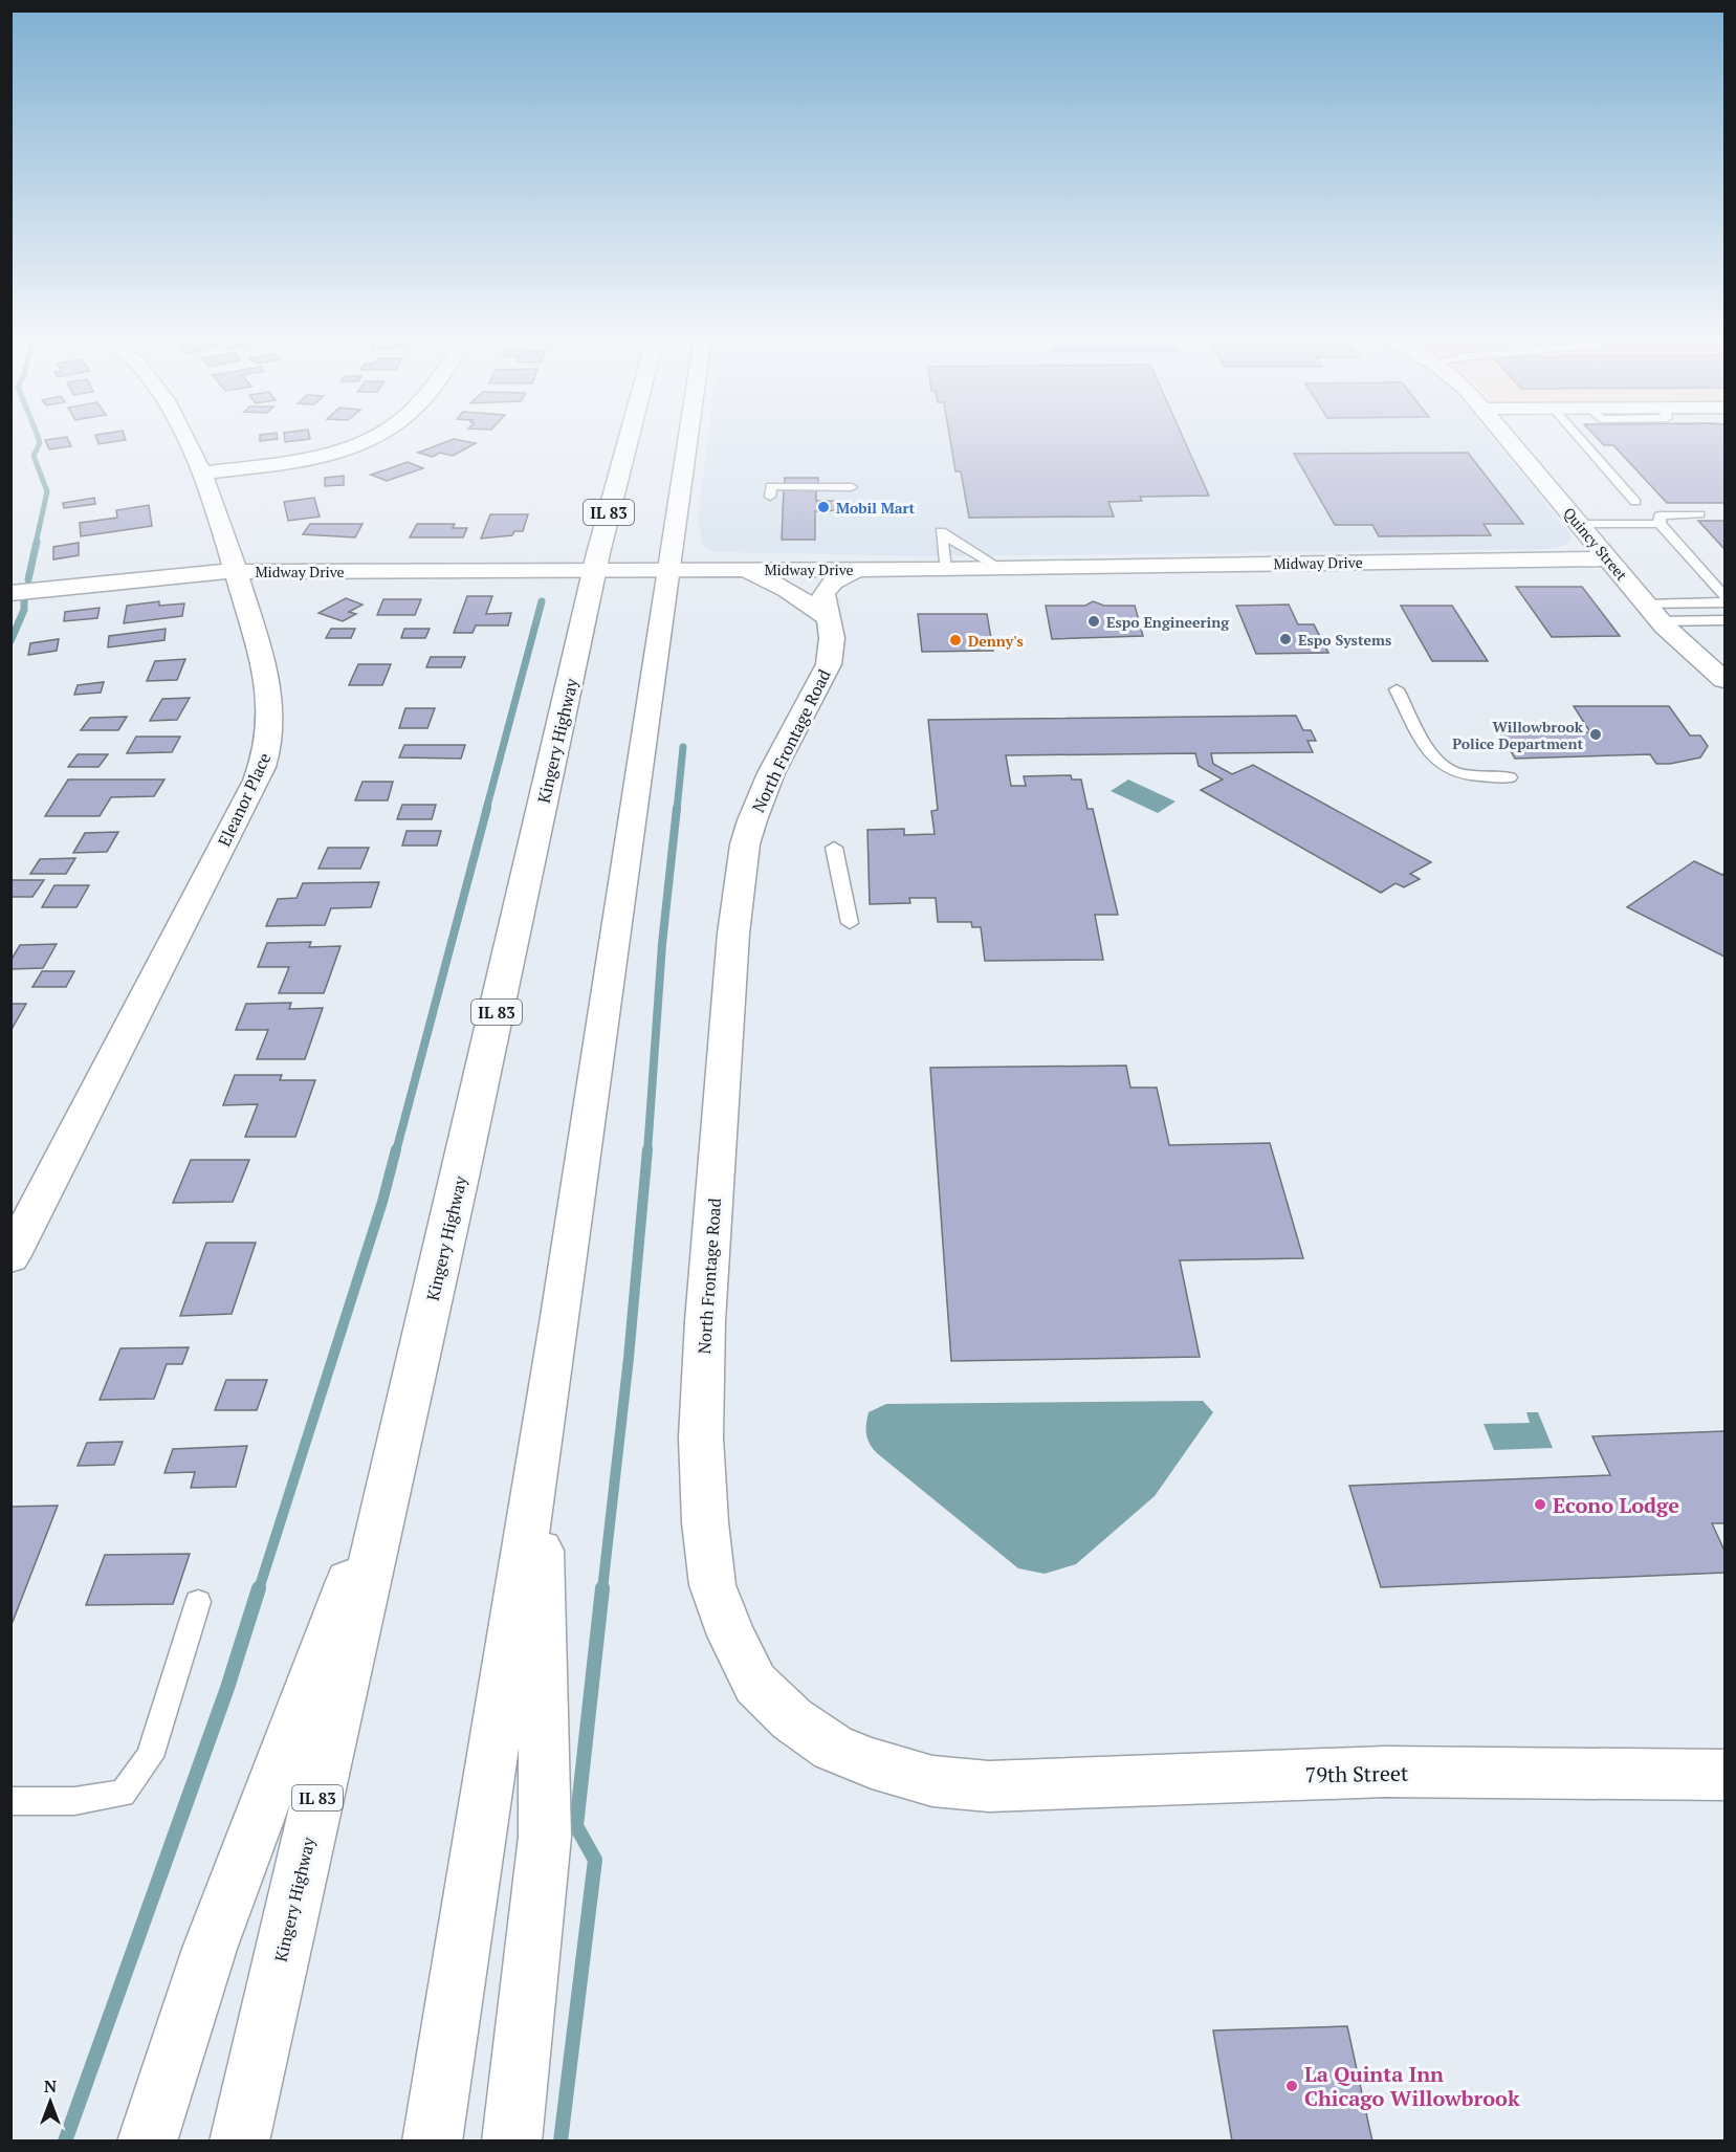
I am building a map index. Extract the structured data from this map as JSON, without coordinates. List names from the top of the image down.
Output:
{
  "streets": {
    "main road": [
      "IL 83",
      "Quincy Street",
      "Midway Drive",
      "Kingery Highway",
      "North Frontage Road",
      "Eleanor Place",
      "79th Street"
    ]
  },
  "crossings": [
    ["Quincy Street", "Midway Drive"],
    ["Midway Drive", "Kingery Highway"],
    ["Midway Drive", "North Frontage Road"],
    ["Midway Drive", "Eleanor Place"],
    ["North Frontage Road", "79th Street"]
  ],
  "places": [
    "Mobil Mart",
    "Espo Engineering",
    "Espo Systems",
    "Denny's",
    "Willowbrook Police Department",
    "Econo Lodge",
    "La Quinta Inn Chicago Willowbrook"
  ],
  "north": "top"
}
